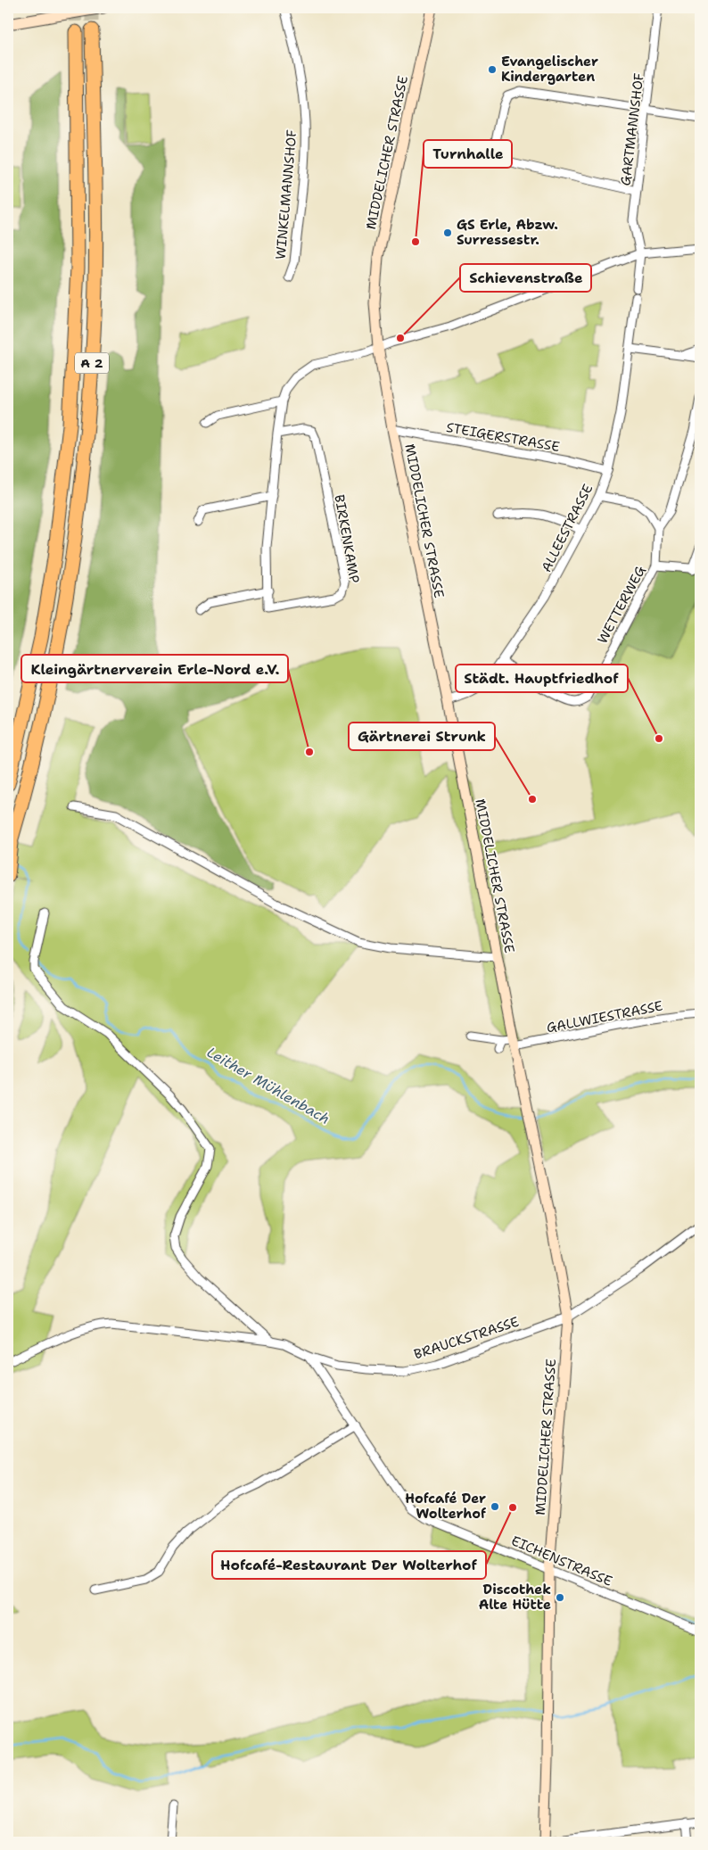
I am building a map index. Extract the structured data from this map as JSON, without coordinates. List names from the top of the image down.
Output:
{
  "streets": {
    "highway": ["A 2"],
    "street": [
      "GARTMANNSHOF",
      "MIDDELICHER STRASSE",
      "WINKELMANNSHOF",
      "STEIGERSTRASSE",
      "ALLEESTRASSE",
      "BIRKENKAMP",
      "WETTERWEG",
      "GALLWIESTRASSE",
      "BRAUCKSTRASSE",
      "EICHENSTRASSE"
    ]
  },
  "crossings": [
    ["GARTMANNSHOF", "ALLEESTRASSE"],
    ["GARTMANNSHOF", "BIRKENKAMP"],
    ["MIDDELICHER STRASSE", "STEIGERSTRASSE"],
    ["MIDDELICHER STRASSE", "ALLEESTRASSE"],
    ["MIDDELICHER STRASSE", "BIRKENKAMP"],
    ["MIDDELICHER STRASSE", "GALLWIESTRASSE"],
    ["MIDDELICHER STRASSE", "BRAUCKSTRASSE"],
    ["MIDDELICHER STRASSE", "EICHENSTRASSE"],
    ["STEIGERSTRASSE", "ALLEESTRASSE"],
    ["ALLEESTRASSE", "BIRKENKAMP"],
    ["ALLEESTRASSE", "WETTERWEG"],
    ["BRAUCKSTRASSE", "EICHENSTRASSE"]
  ],
  "water": ["Leither Mühlenbach"],
  "places": [
    "Evangelischer Kindergarten",
    "GS Erle, Abzw. Surressestr.",
    "Turnhalle",
    "Schievenstraße",
    "Städt. Hauptfriedhof",
    "Kleingärtnerverein Erle-Nord e.V.",
    "Gärtnerei Strunk",
    "Hofcafé Der Wolterhof",
    "Hofcafé-Restaurant Der Wolterhof",
    "Discothek Alte Hütte"
  ]
}
